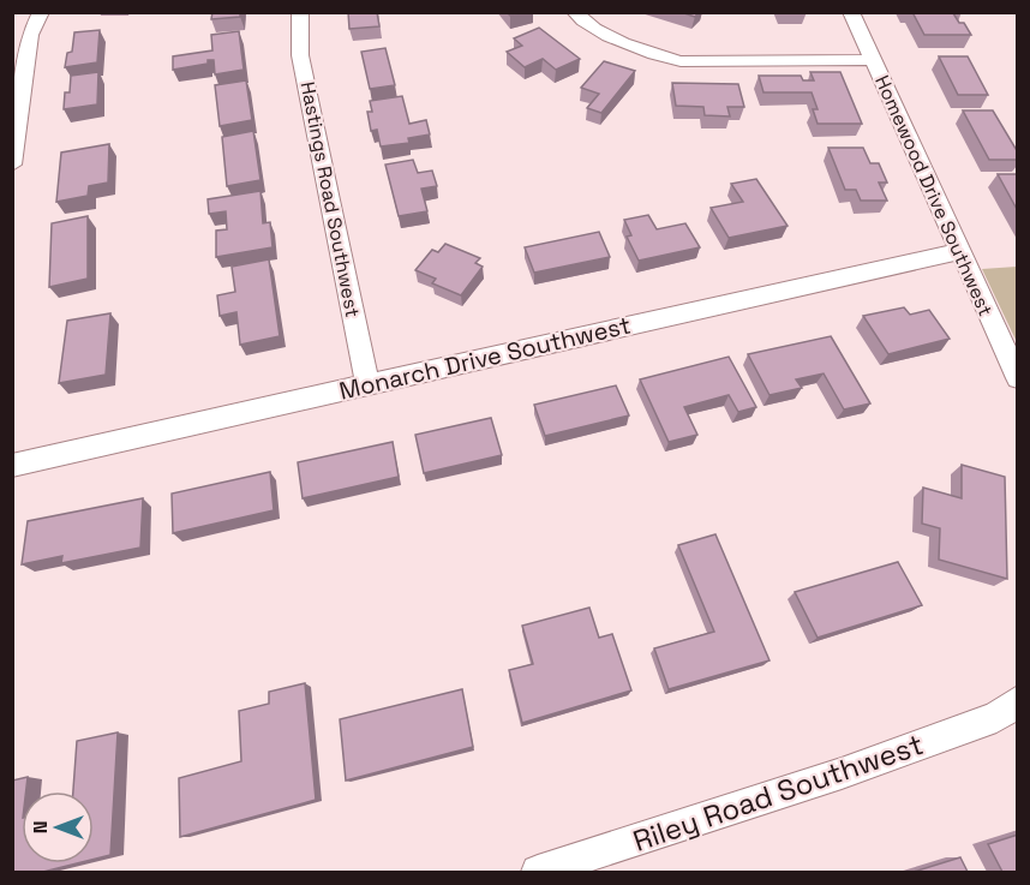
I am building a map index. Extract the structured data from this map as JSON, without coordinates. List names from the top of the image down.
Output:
{
  "streets": {
    "street": [
      "Homewood Drive Southwest",
      "Hastings Road Southwest",
      "Monarch Drive Southwest",
      "Riley Road Southwest"
    ]
  },
  "crossings": [
    ["Homewood Drive Southwest", "Monarch Drive Southwest"],
    ["Hastings Road Southwest", "Monarch Drive Southwest"]
  ],
  "north": "left"
}
